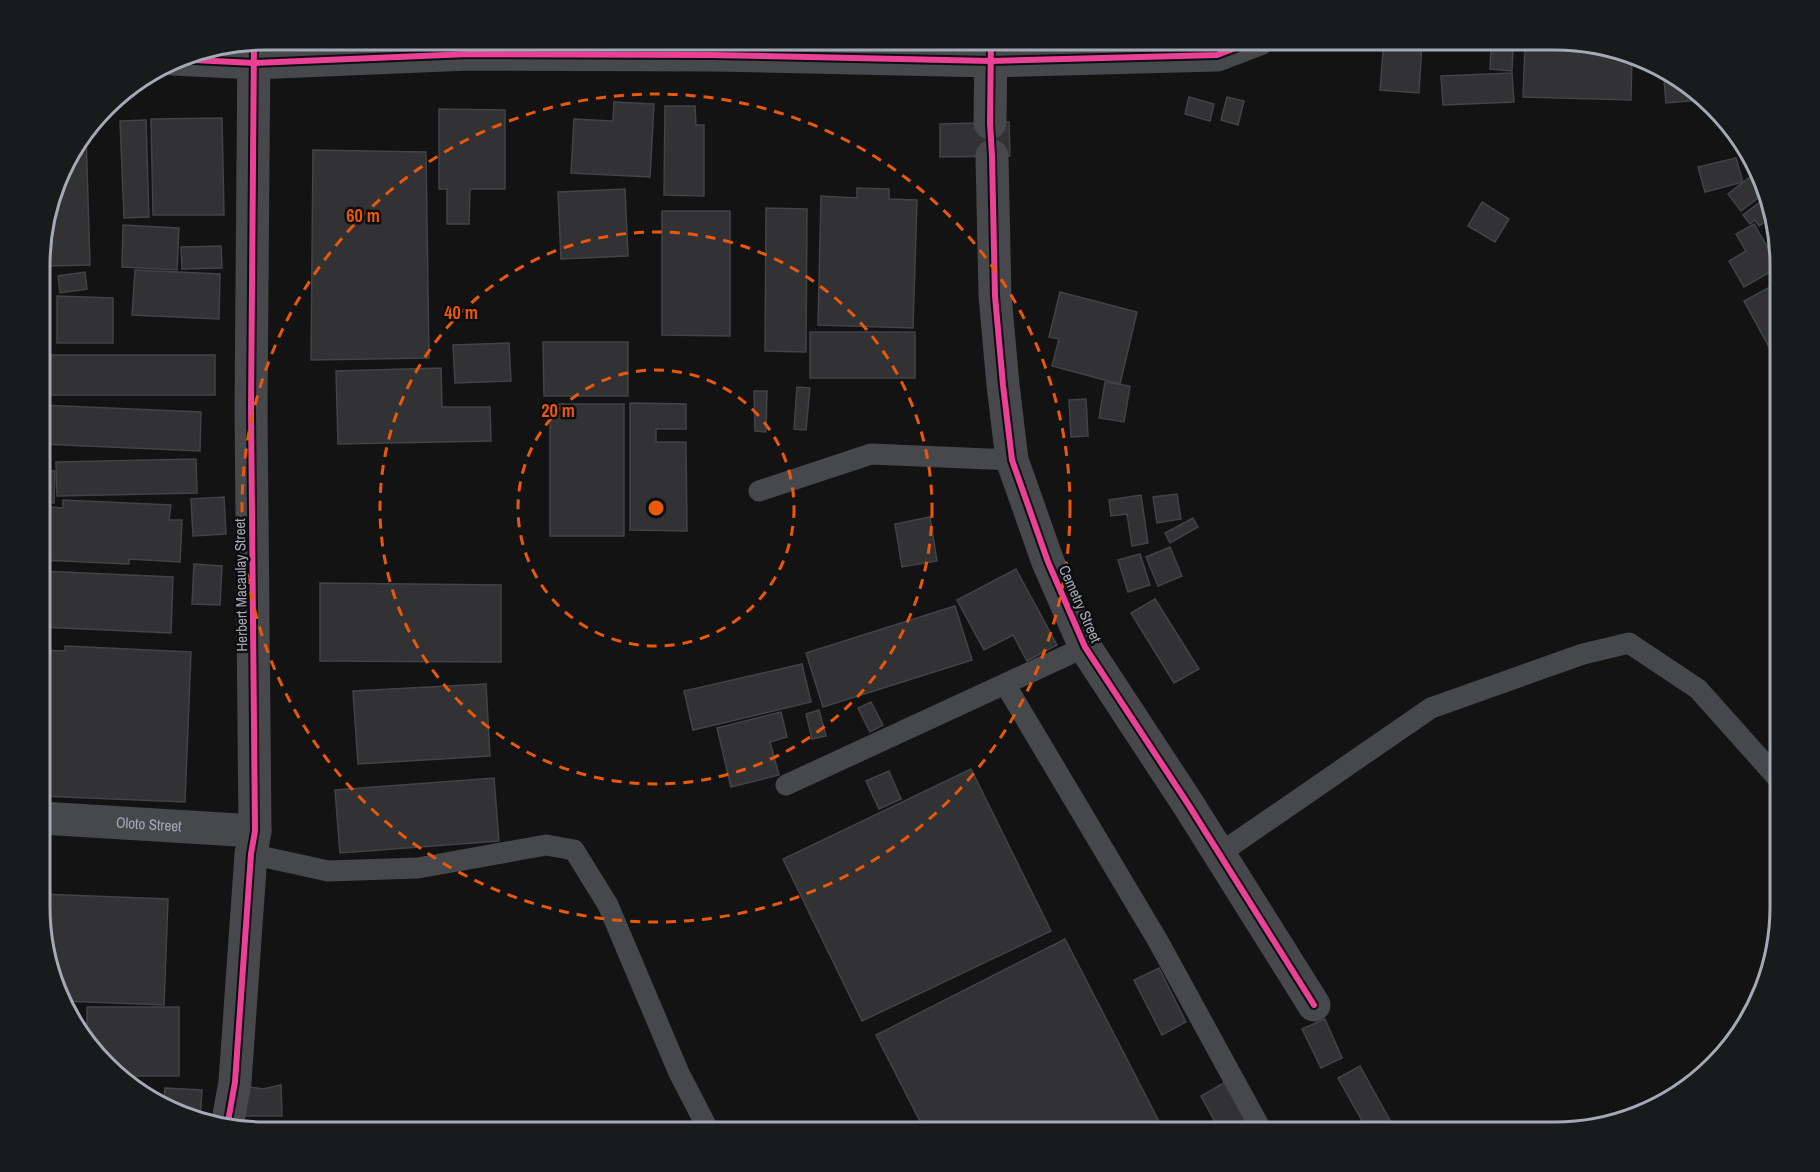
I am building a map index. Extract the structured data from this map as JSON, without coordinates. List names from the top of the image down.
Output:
{
  "streets": {
    "street": ["Herbert Macaulay Street", "Cemetry Street", "Oloto Street"]
  },
  "crossings": [
    ["Herbert Macaulay Street", "Oloto Street"]
  ],
  "rings": ["60 m", "40 m", "20 m"]
}
